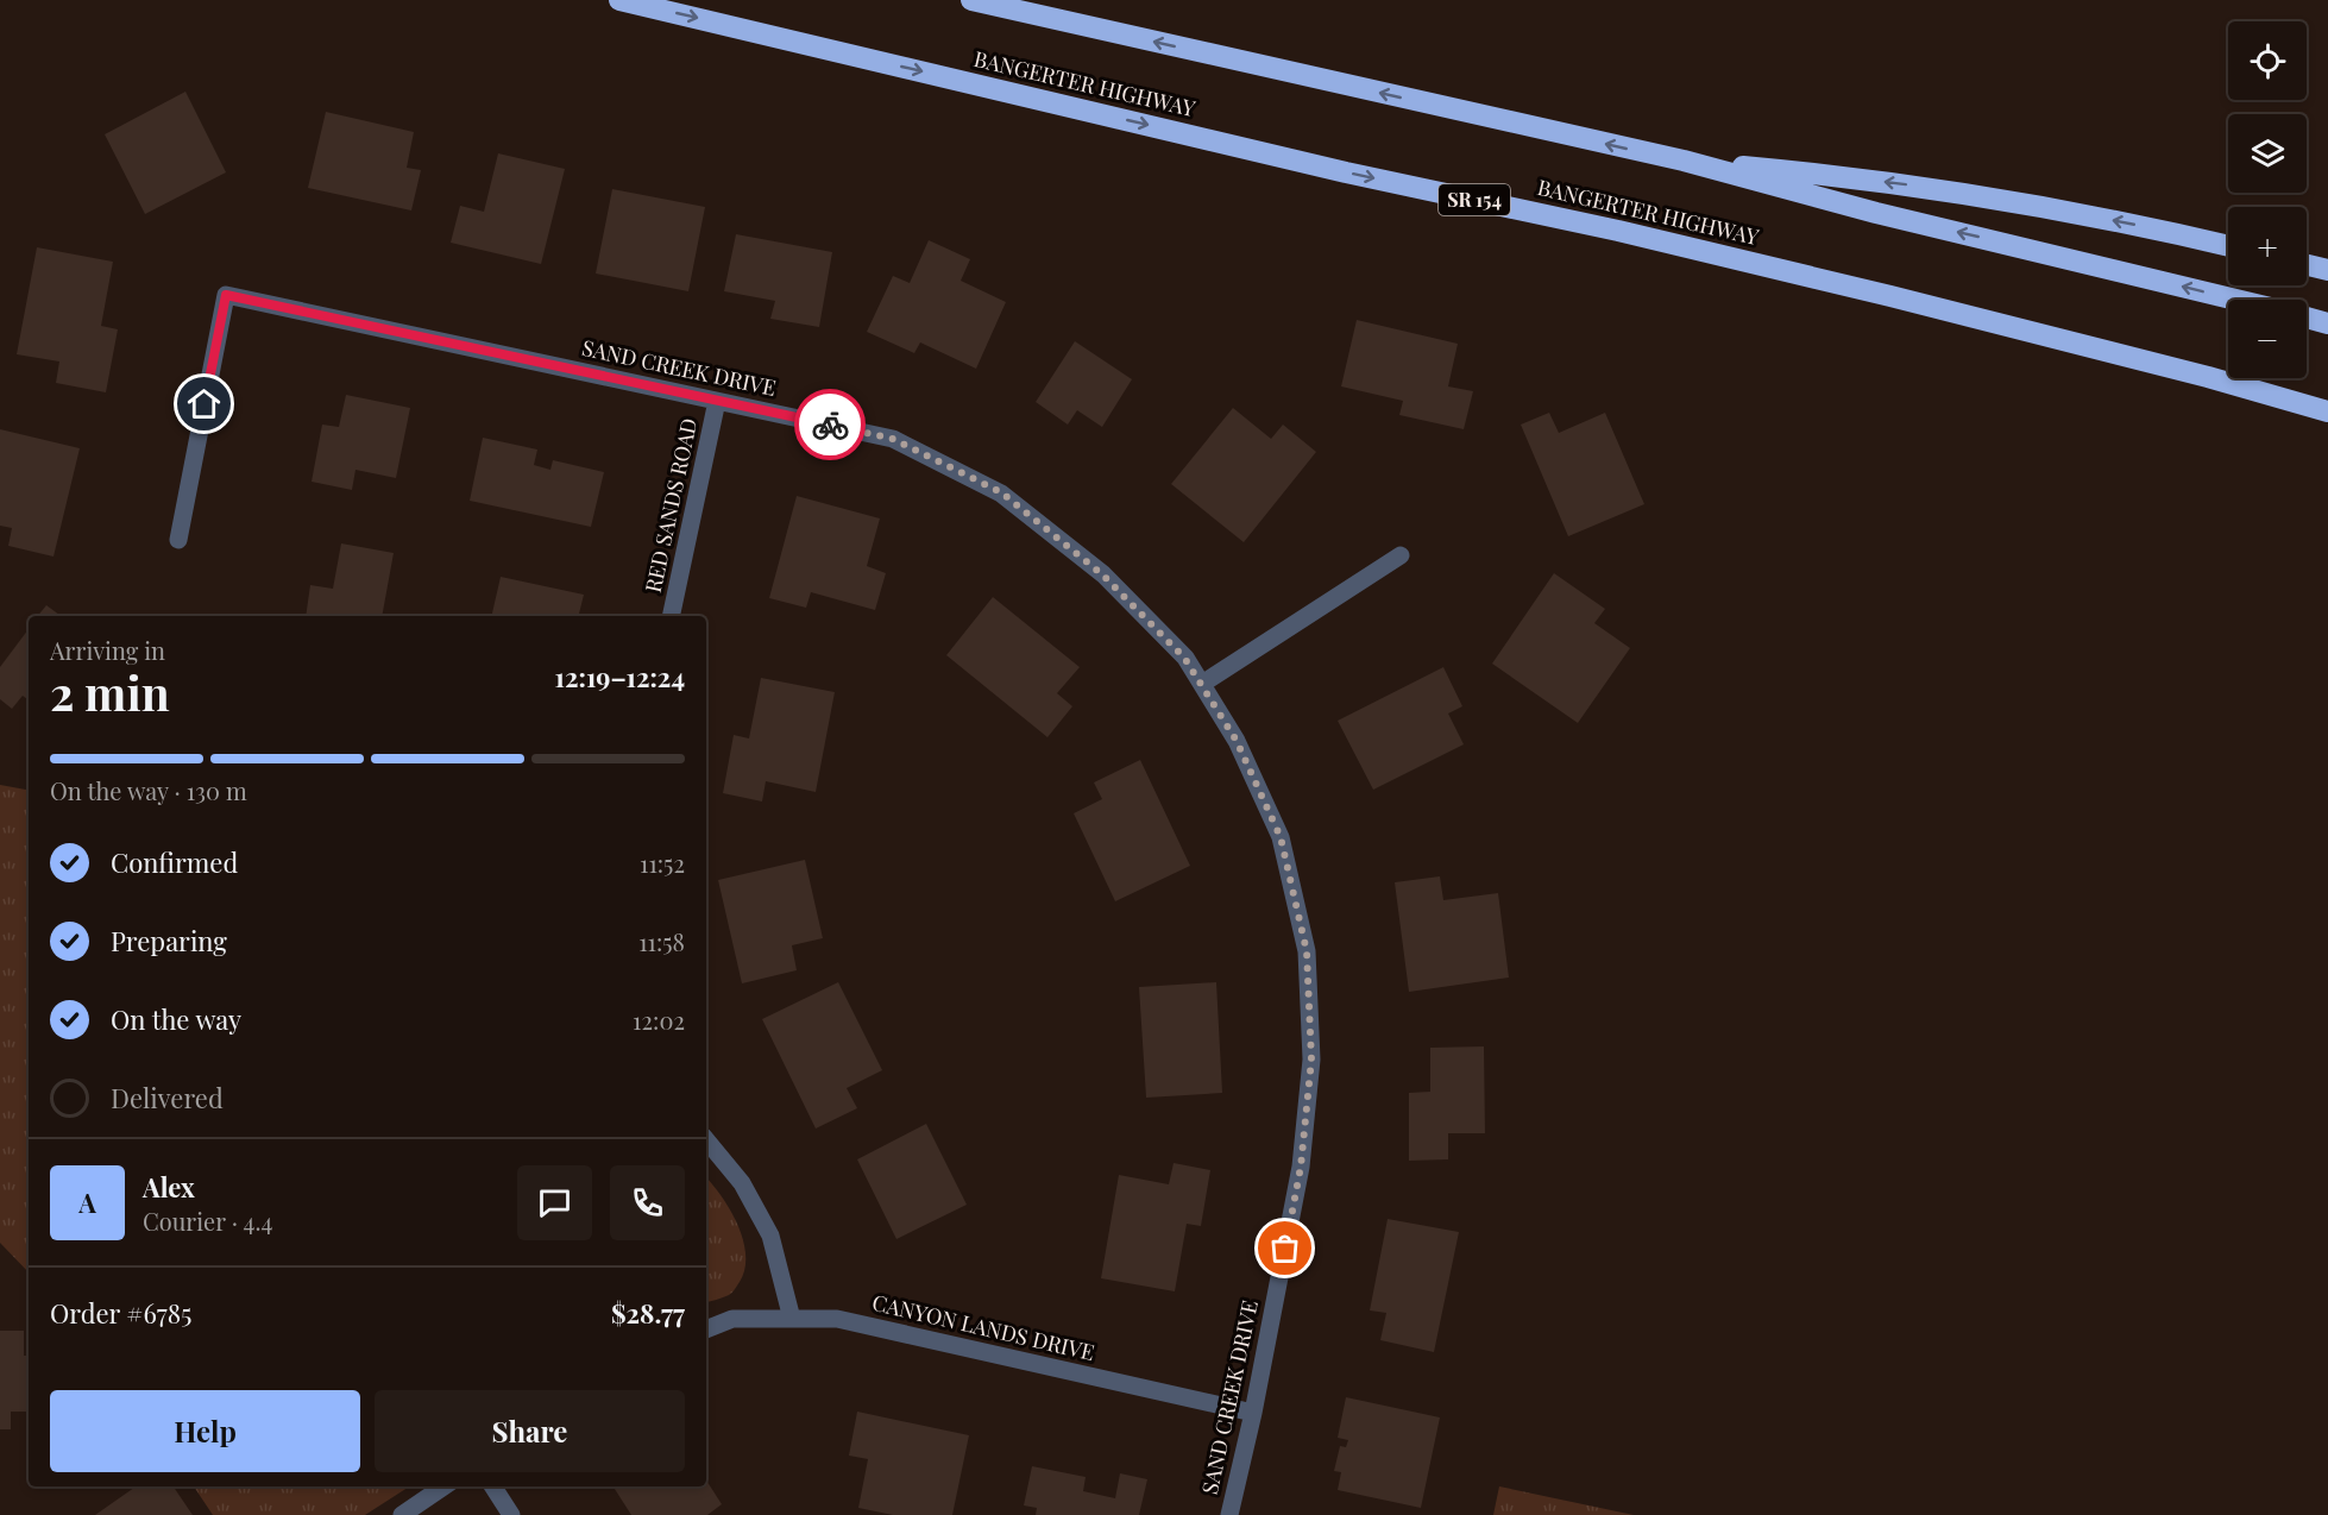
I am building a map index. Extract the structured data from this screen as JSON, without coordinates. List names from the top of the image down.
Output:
{
  "streets": {
    "highway": ["BANGERTER HIGHWAY", "SR 154"],
    "street": ["SAND CREEK DRIVE", "RED SANDS ROAD", "CANYON LANDS DRIVE"]
  },
  "crossings": [
    ["SAND CREEK DRIVE", "RED SANDS ROAD"],
    ["SAND CREEK DRIVE", "CANYON LANDS DRIVE"]
  ],
  "page": {
    "map_buttons": ["+", "−"],
    "heading": ["2 min", "Arriving in", "12:19–12:24"],
    "panel": [
      "Alex",
      "Courier · 4.4",
      "Order #6785",
      "$28.77"
    ],
    "bar": "On the way · 130 m",
    "list": [
      ["Confirmed", "11:52"],
      ["Preparing", "11:58"],
      ["On the way", "12:02"],
      "Delivered"
    ],
    "round": "A",
    "buttons": ["Help", "Share"]
  }
}
